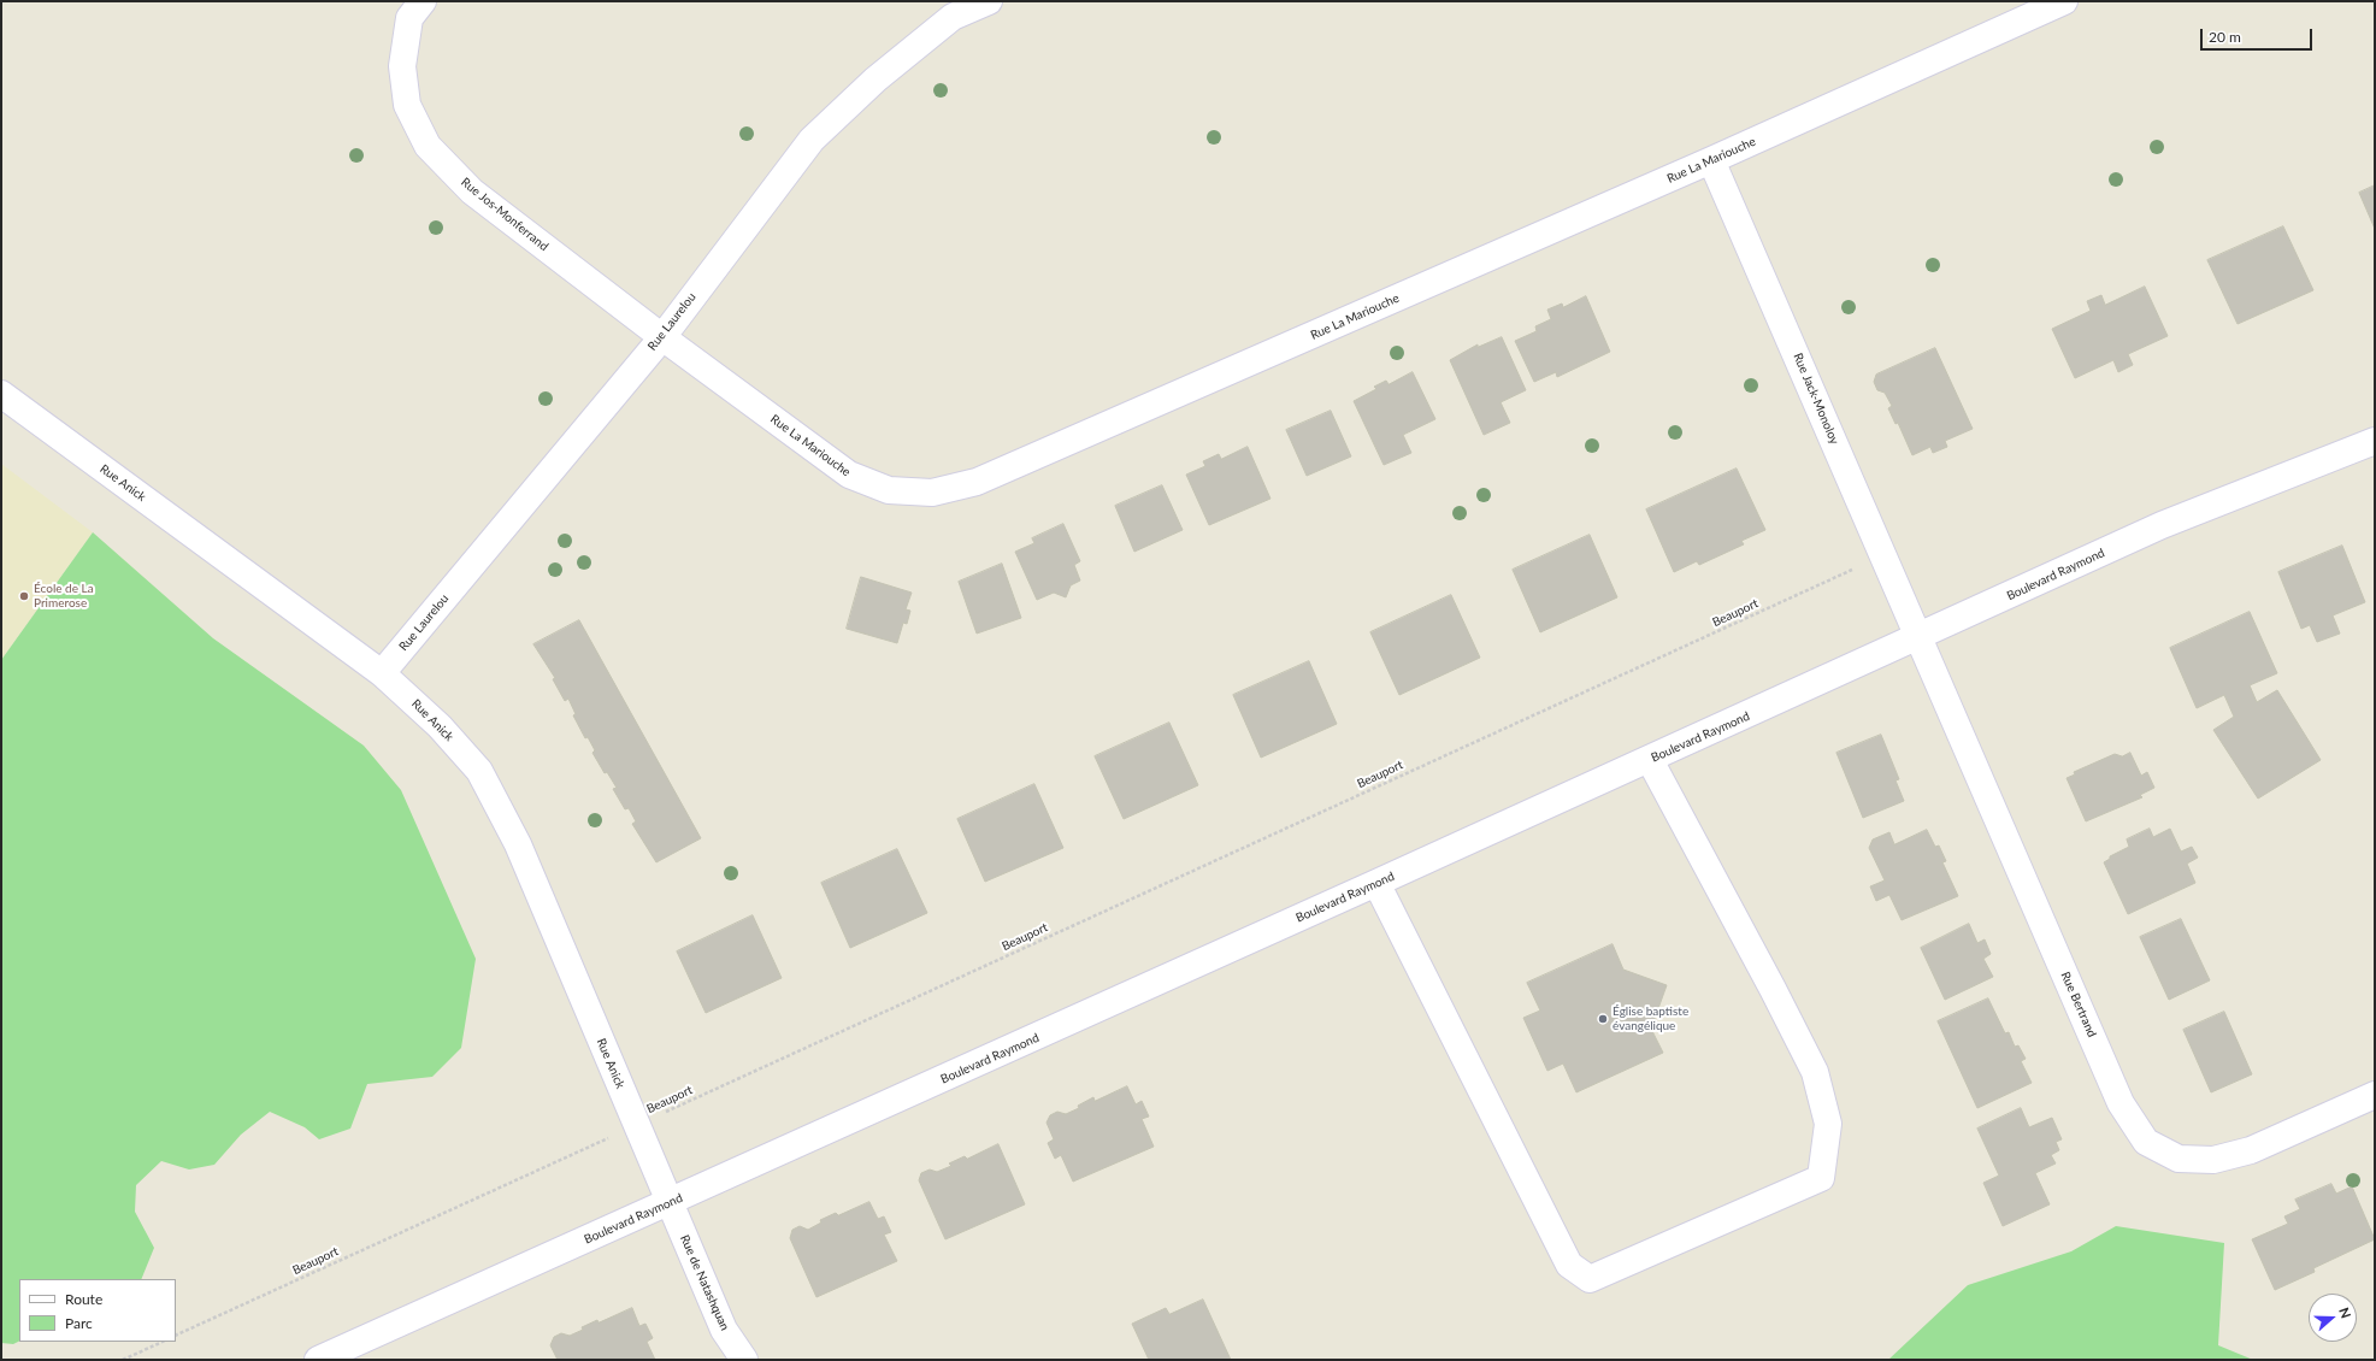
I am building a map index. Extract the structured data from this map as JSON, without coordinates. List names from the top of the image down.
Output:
{
  "streets": {
    "street": [
      "Rue La Mariouche",
      "Rue Jos-Monferrand",
      "Rue Laurelou",
      "Rue Jack-Monoloy",
      "Rue Anick",
      "Boulevard Raymond",
      "Rue Bertrand",
      "Rue de Natashquan"
    ],
    "path": ["Beauport"]
  },
  "crossings": [
    ["Rue La Mariouche", "Rue Jos-Monferrand"],
    ["Rue La Mariouche", "Rue Laurelou"],
    ["Rue La Mariouche", "Rue Jack-Monoloy"],
    ["Rue Jos-Monferrand", "Rue Laurelou"],
    ["Rue Laurelou", "Rue Anick"],
    ["Rue Jack-Monoloy", "Boulevard Raymond"],
    ["Rue Jack-Monoloy", "Beauport"],
    ["Rue Jack-Monoloy", "Rue Bertrand"],
    ["Rue Anick", "Boulevard Raymond"],
    ["Rue Anick", "Beauport"],
    ["Rue Anick", "Rue de Natashquan"],
    ["Boulevard Raymond", "Rue Bertrand"],
    ["Boulevard Raymond", "Rue de Natashquan"]
  ],
  "places": ["École de La Primerose", "Église baptiste évangélique"],
  "legend": ["Route", "Parc"],
  "scale_bar": "20 m",
  "north": "right"
}
